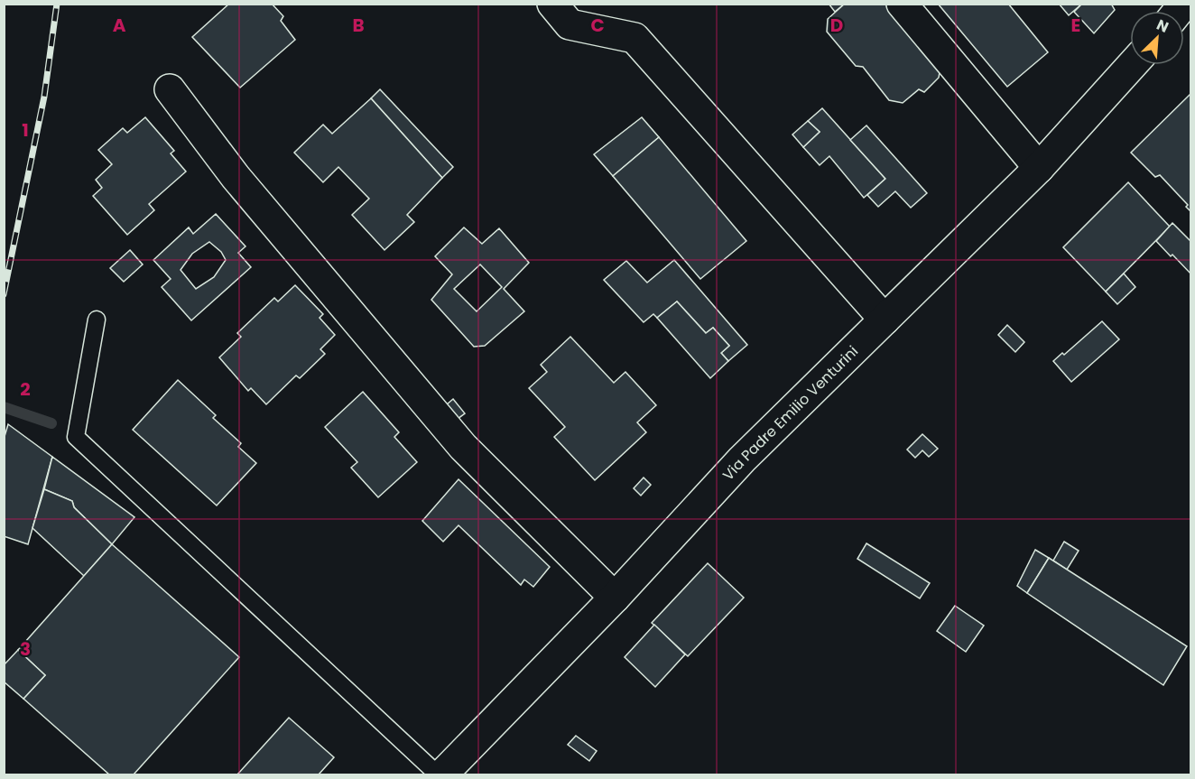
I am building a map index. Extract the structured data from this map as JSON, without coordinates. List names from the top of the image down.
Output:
{
  "streets": {
    "street": ["Via Padre Emilio Venturini"]
  },
  "north": "top right",
  "grid": {
    "columns": [
      "A",
      "B",
      "C",
      "D",
      "E"
    ],
    "rows": ["1", "2", "3"]
  }
}
